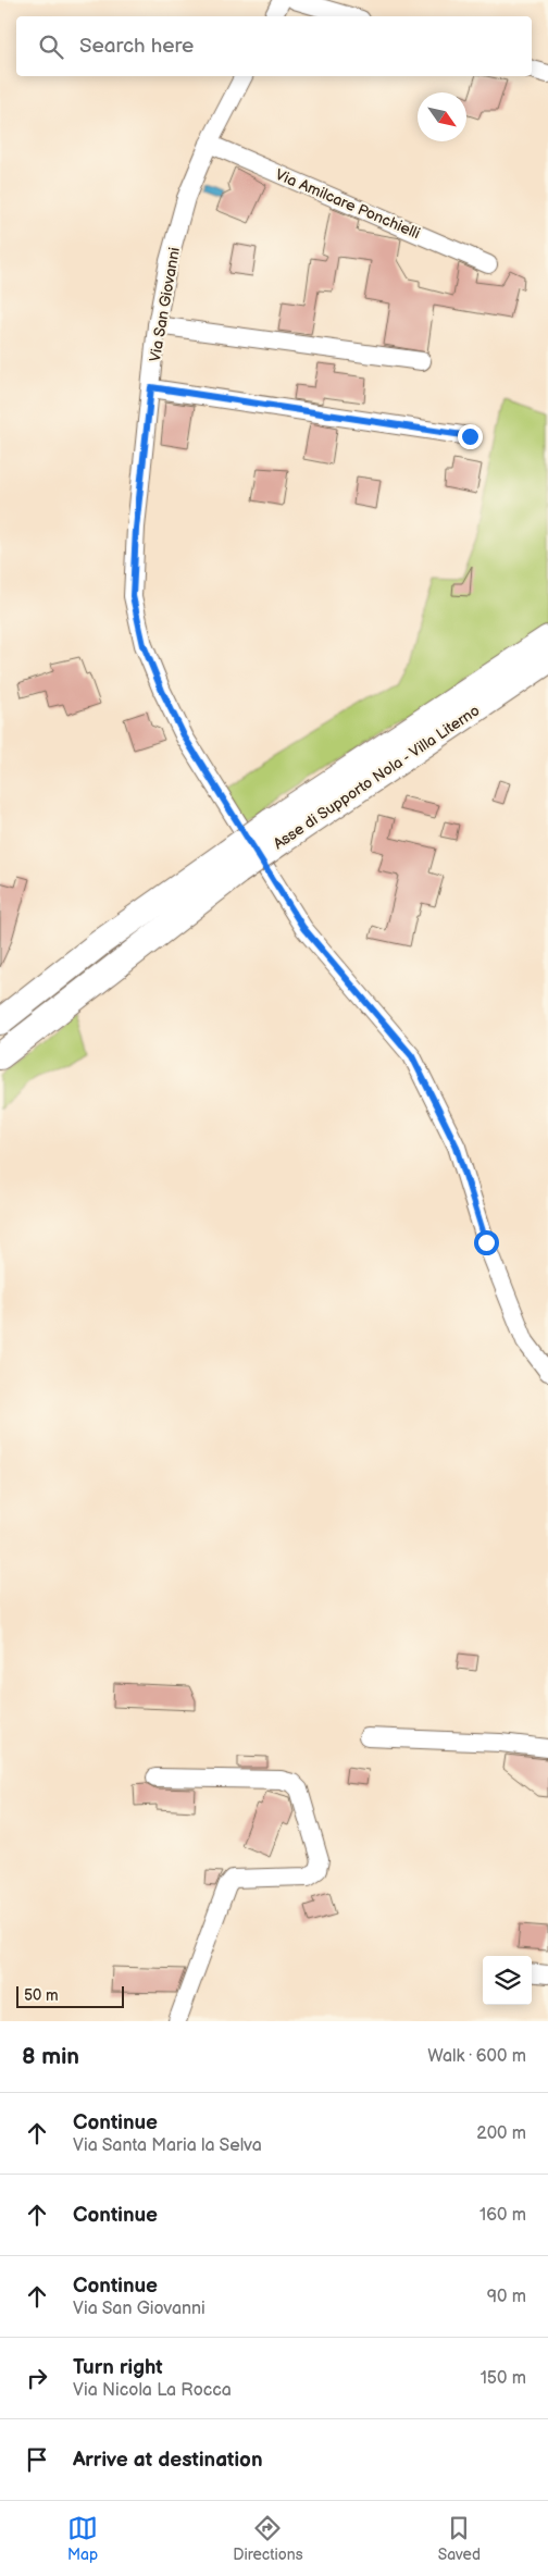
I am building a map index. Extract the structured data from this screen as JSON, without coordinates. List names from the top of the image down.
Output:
{
  "streets": {
    "highway": ["Asse di Supporto Nola - Villa Literno"],
    "street": ["Via Amilcare Ponchielli", "Via San Giovanni"]
  },
  "crossings": [
    ["Via Amilcare Ponchielli", "Via San Giovanni"]
  ],
  "scale_bar": "50 m",
  "north": "bottom right",
  "page": {
    "search": "Search here",
    "scale": "50 m",
    "heading": ["8 min", "Walk · 600 m"],
    "list": [
      ["Continue", "Via Santa Maria la Selva", "200 m"],
      ["Continue", "160 m"],
      ["Continue", "Via San Giovanni", "90 m"],
      ["Turn right", "Via Nicola La Rocca", "150 m"],
      "Arrive at destination"
    ],
    "nav": ["Map", "Directions", "Saved"]
  }
}
